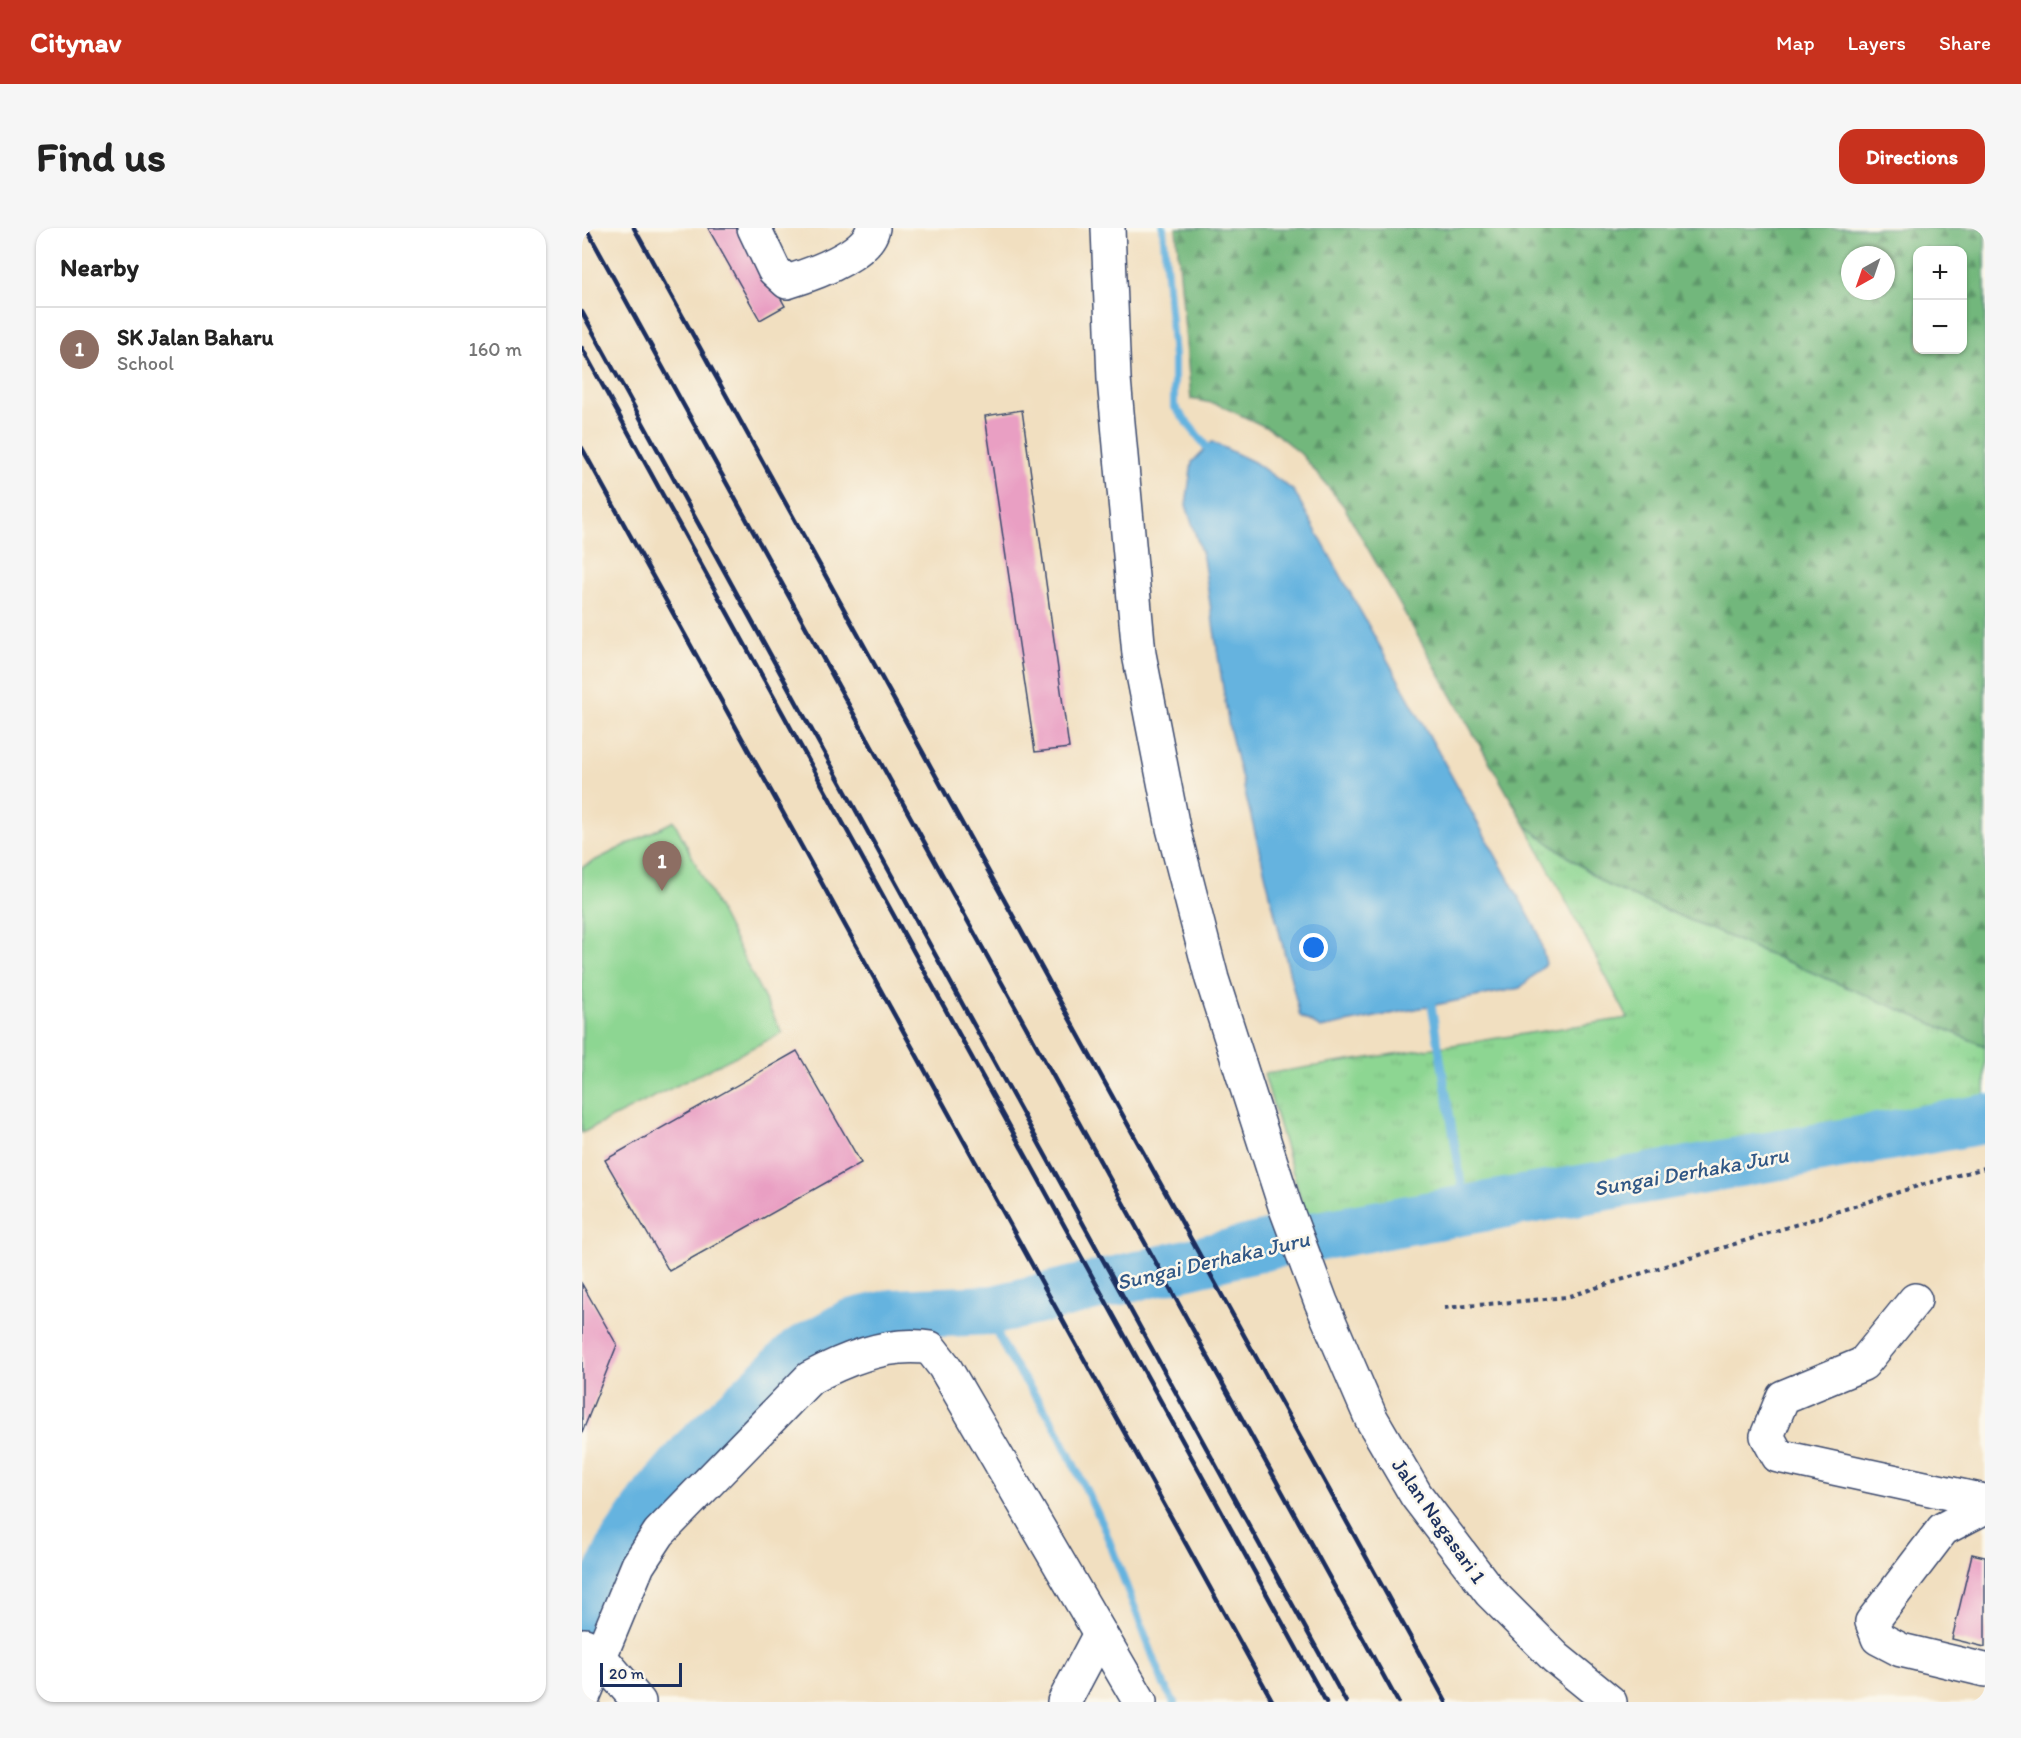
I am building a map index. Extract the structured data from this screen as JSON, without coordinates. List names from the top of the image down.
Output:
{
  "streets": {
    "street": ["Jalan Nagasari 1"]
  },
  "water": ["Sungai Derhaka Juru"],
  "scale_bar": "20 m",
  "north": "bottom left",
  "page": {
    "header": "Citynav",
    "nav": ["Map", "Layers", "Share"],
    "buttons": "Directions",
    "title": "Find us",
    "heading": "Nearby",
    "map_buttons": ["+", "−"],
    "list": [
      {
        "mark": "1",
        "name": "SK Jalan Baharu",
        "note": "School",
        "value": "160 m"
      }
    ],
    "pins": "1",
    "scale": "20 m"
  }
}
